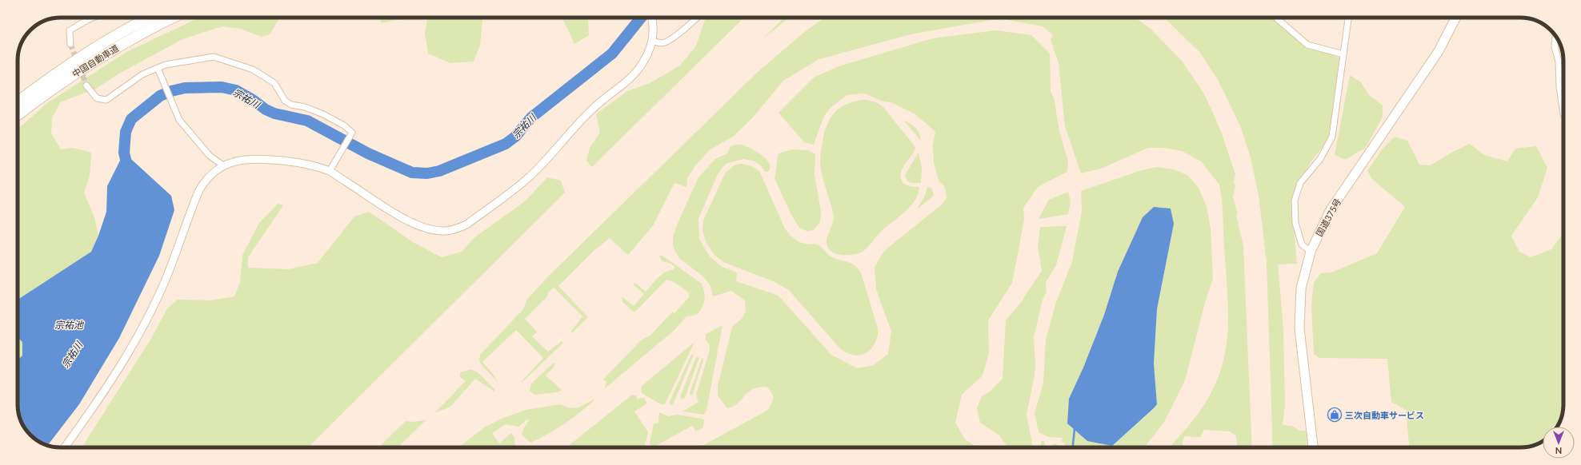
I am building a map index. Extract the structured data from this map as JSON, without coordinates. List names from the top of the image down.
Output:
{
  "streets": {
    "highway": ["中国自動車道", "国道375号"]
  },
  "water": ["宗祐川", "宗祐池"],
  "places": {
    "shop": ["三次自動車サービス"]
  },
  "north": "bottom"
}
